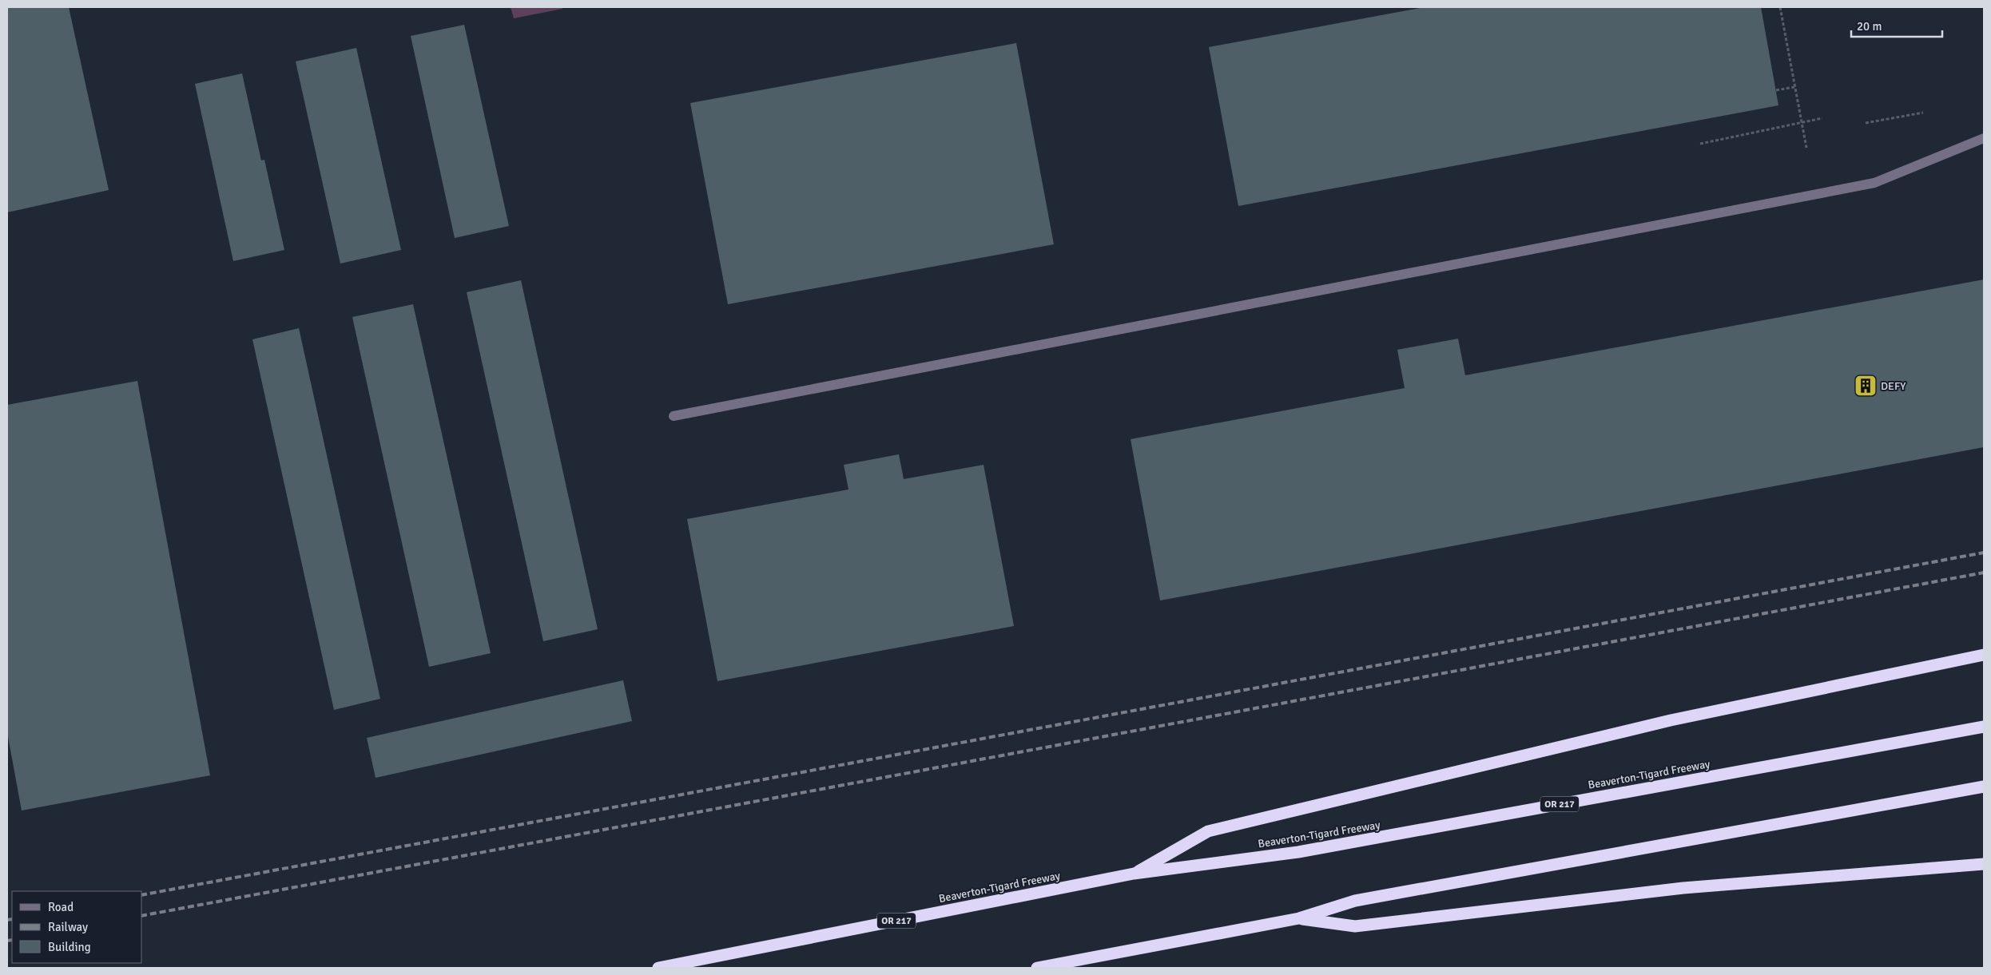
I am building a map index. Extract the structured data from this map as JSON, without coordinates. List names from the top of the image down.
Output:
{
  "streets": {
    "highway": ["Beaverton-Tigard Freeway", "OR 217"]
  },
  "places": {
    "building": ["DEFY"]
  },
  "legend": ["Road", "Railway", "Building"],
  "scale_bar": "20 m"
}
